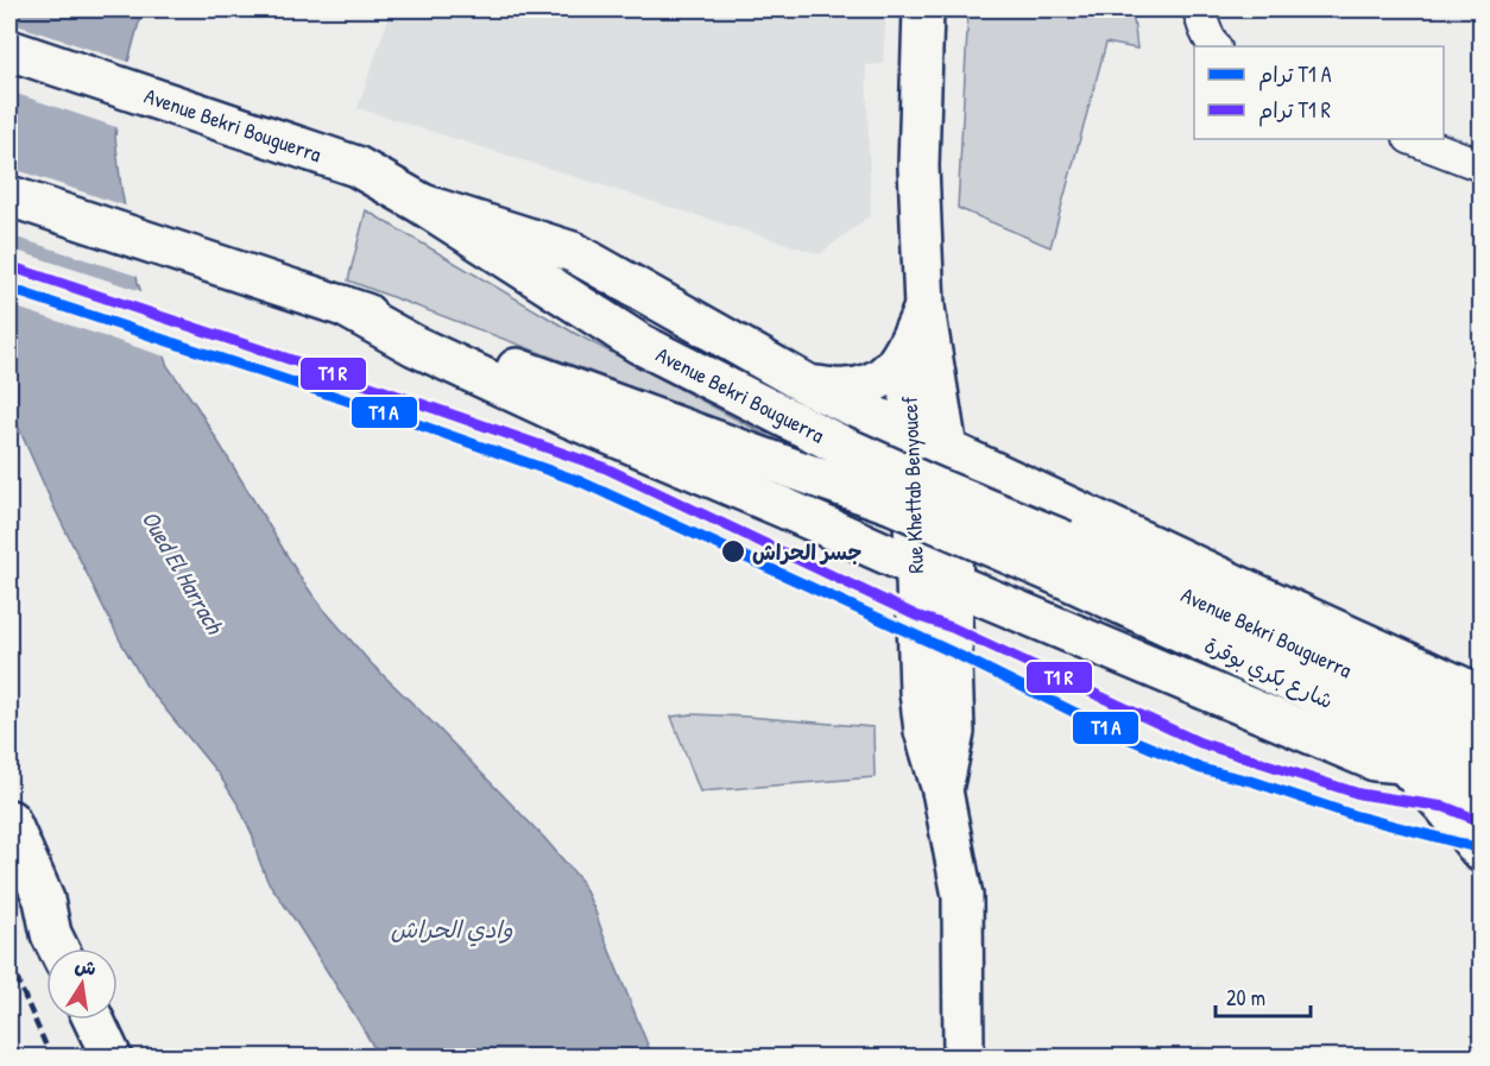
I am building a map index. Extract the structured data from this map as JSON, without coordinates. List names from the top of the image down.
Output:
{
  "streets": {
    "main road": ["Avenue Bekri Bouguerra", "Rue Khettab Benyoucef", "شارع بكري بوقرة"]
  },
  "crossings": [
    ["Avenue Bekri Bouguerra", "شارع بكري بوقرة"]
  ],
  "water": ["Oued El Harrach", "وادي الحراش"],
  "places": ["جسر الحراش"],
  "legend": ["ترام T1 A", "ترام T1 R"],
  "scale_bar": "20 m",
  "north": "top"
}
